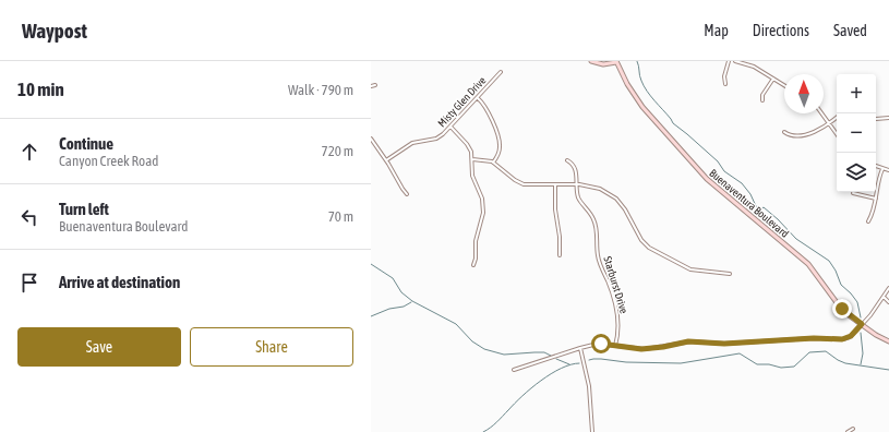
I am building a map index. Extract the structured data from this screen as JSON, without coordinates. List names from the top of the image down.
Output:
{
  "streets": {
    "main road": ["Buenaventura Boulevard"],
    "street": ["Misty Glen Drive", "Starburst Drive"]
  },
  "north": "top",
  "page": {
    "header": "Waypost",
    "nav": ["Map", "Directions", "Saved"],
    "heading": ["10 min", "Walk · 790 m"],
    "map_buttons": ["+", "−"],
    "list": [
      ["Continue", "Canyon Creek Road", "720 m"],
      ["Turn left", "Buenaventura Boulevard", "70 m"],
      "Arrive at destination"
    ],
    "buttons": ["Save", "Share"]
  }
}
